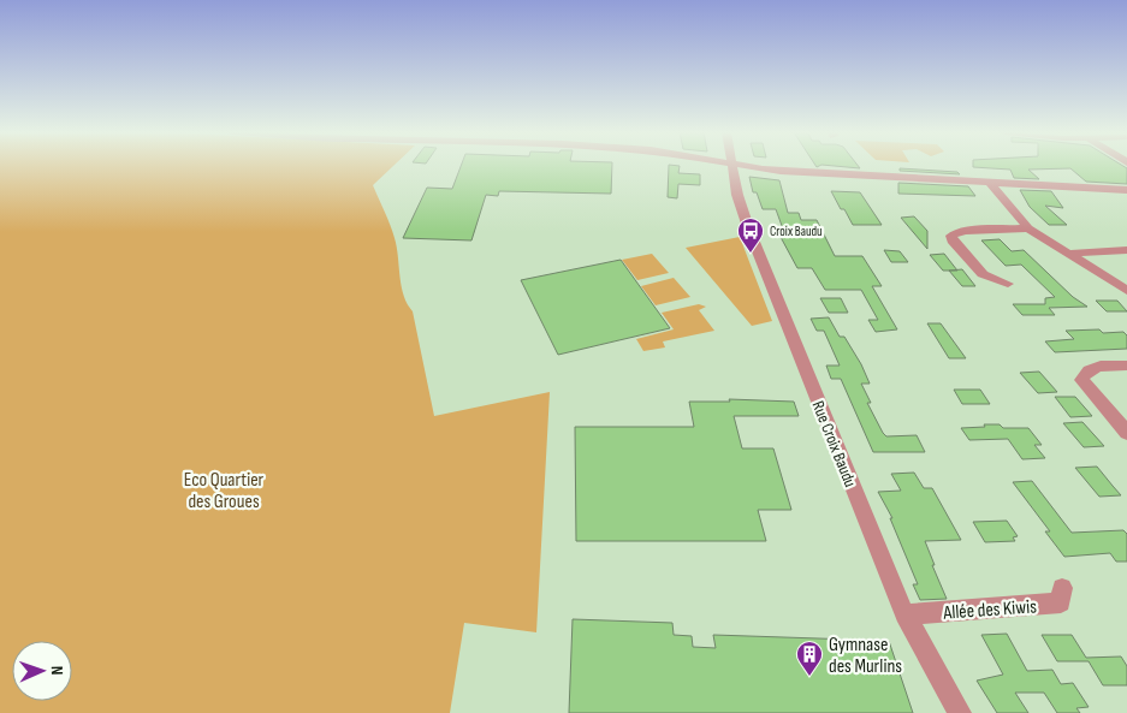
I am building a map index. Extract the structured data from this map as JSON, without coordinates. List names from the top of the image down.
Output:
{
  "streets": {
    "street": ["Rue Croix Baudu", "Allée des Kiwis"]
  },
  "crossings": [
    ["Rue Croix Baudu", "Allée des Kiwis"]
  ],
  "parks": ["Eco Quartier des Groues"],
  "places": {
    "bus stop": ["Croix Baudu"],
    "building": ["Gymnase des Murlins"]
  },
  "north": "right"
}
